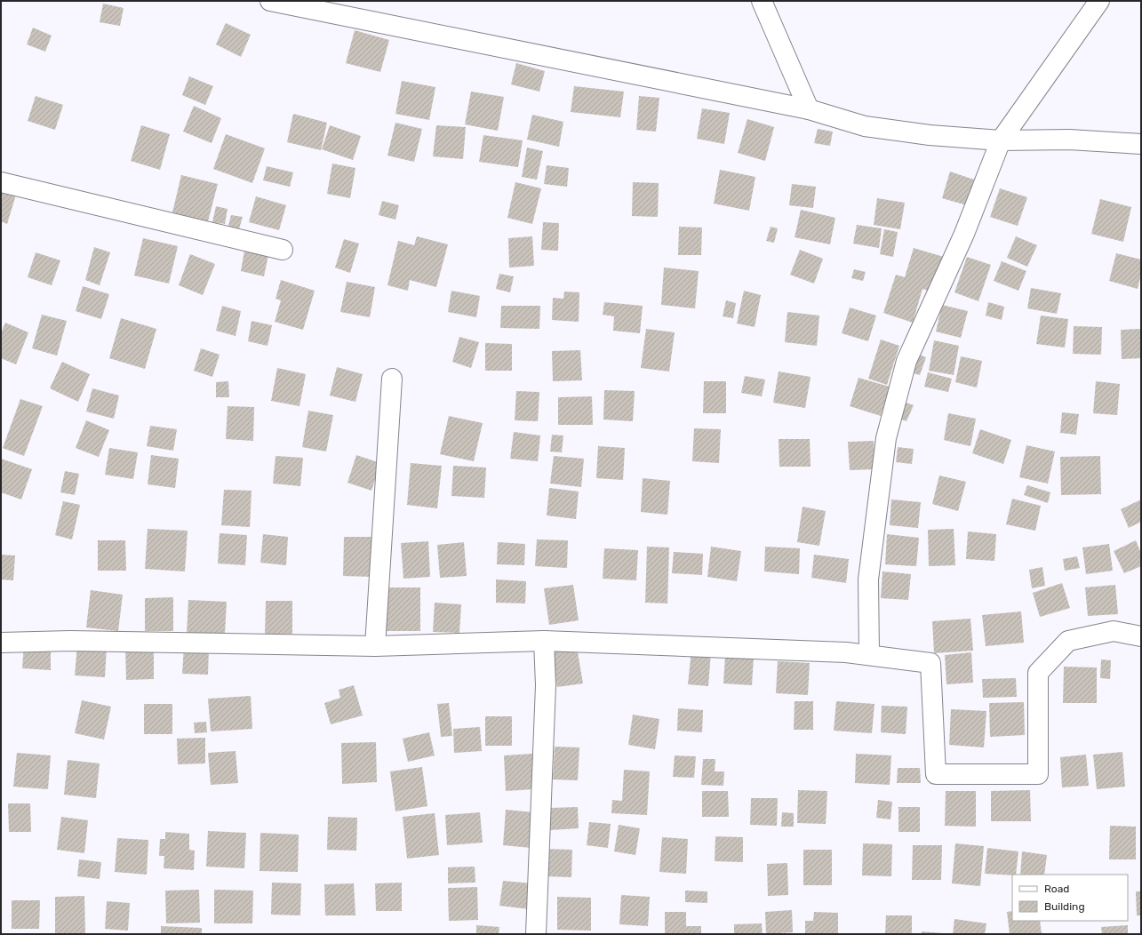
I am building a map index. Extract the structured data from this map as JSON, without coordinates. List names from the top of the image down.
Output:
{
  "legend": ["Road", "Building"]
}
